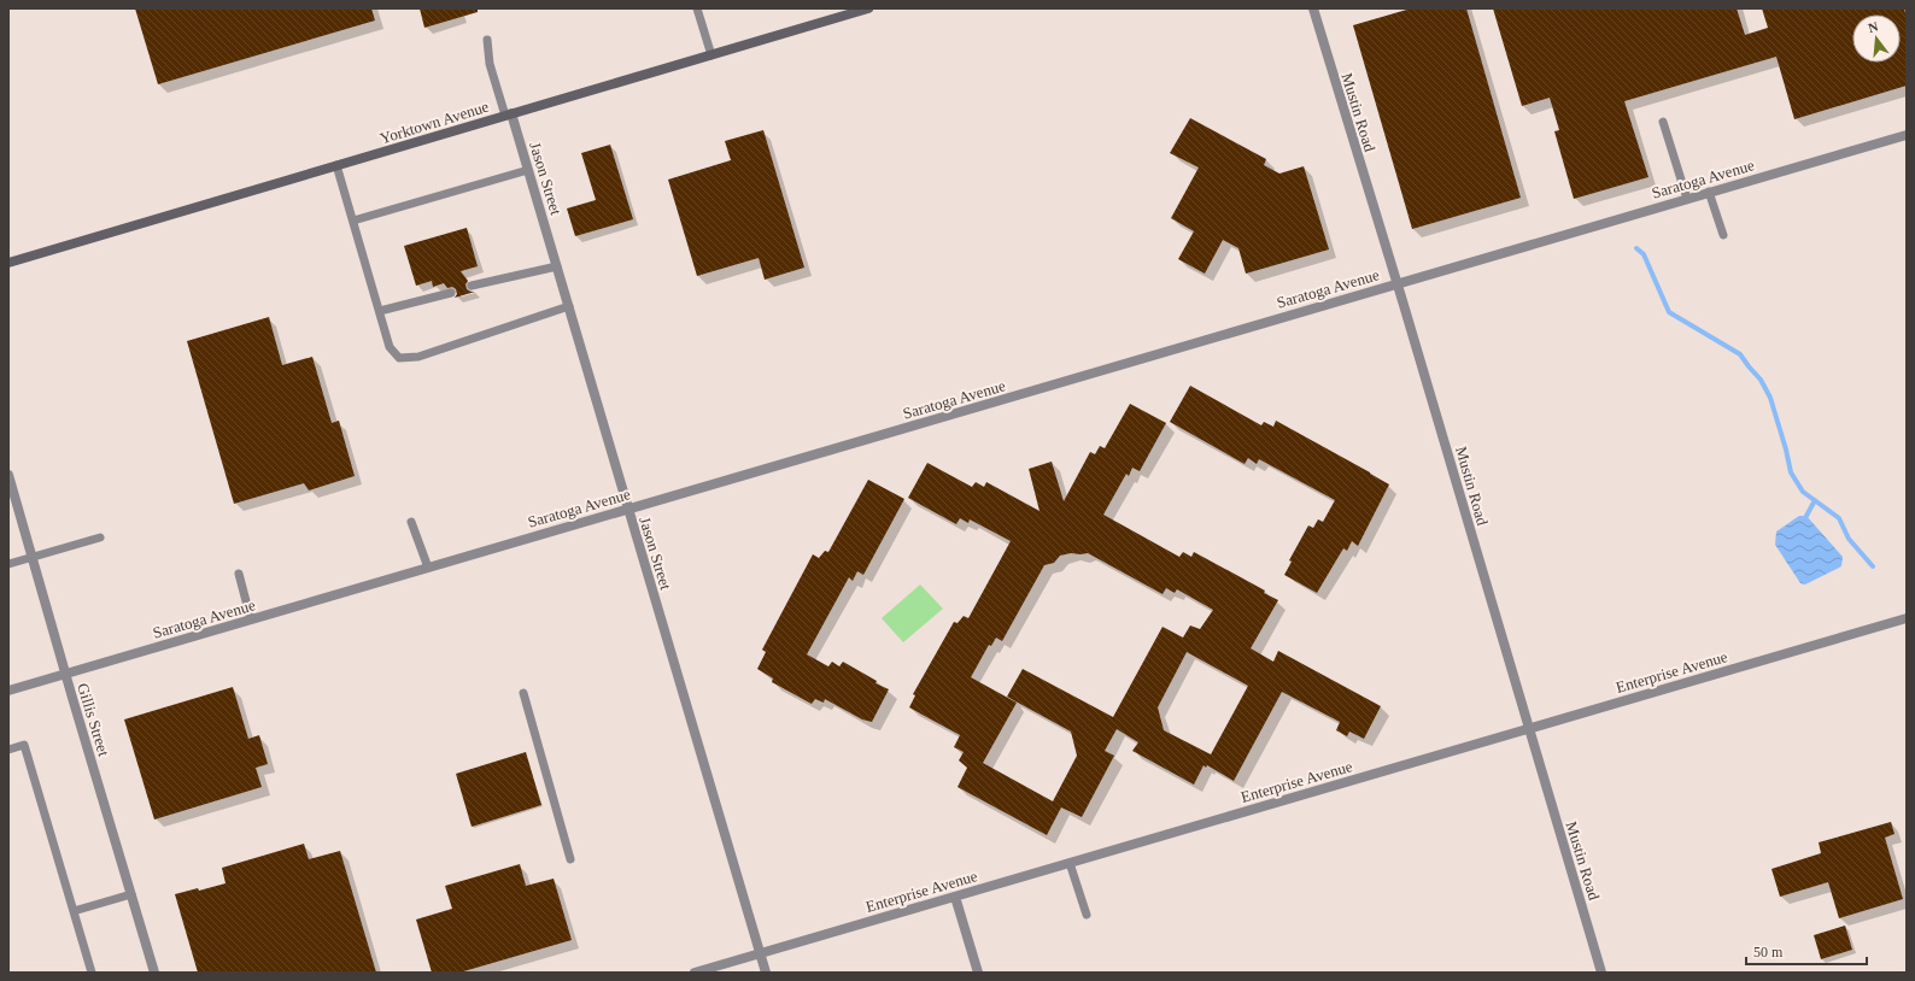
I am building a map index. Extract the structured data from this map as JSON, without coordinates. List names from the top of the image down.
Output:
{
  "streets": {
    "main road": ["Yorktown Avenue"],
    "street": [
      "Mustin Road",
      "Jason Street",
      "Saratoga Avenue",
      "Enterprise Avenue",
      "Gillis Street"
    ]
  },
  "crossings": [
    ["Mustin Road", "Saratoga Avenue"],
    ["Mustin Road", "Enterprise Avenue"],
    ["Yorktown Avenue", "Jason Street"],
    ["Jason Street", "Saratoga Avenue"],
    ["Jason Street", "Enterprise Avenue"],
    ["Saratoga Avenue", "Gillis Street"]
  ],
  "scale_bar": "50 m",
  "north": "top"
}
